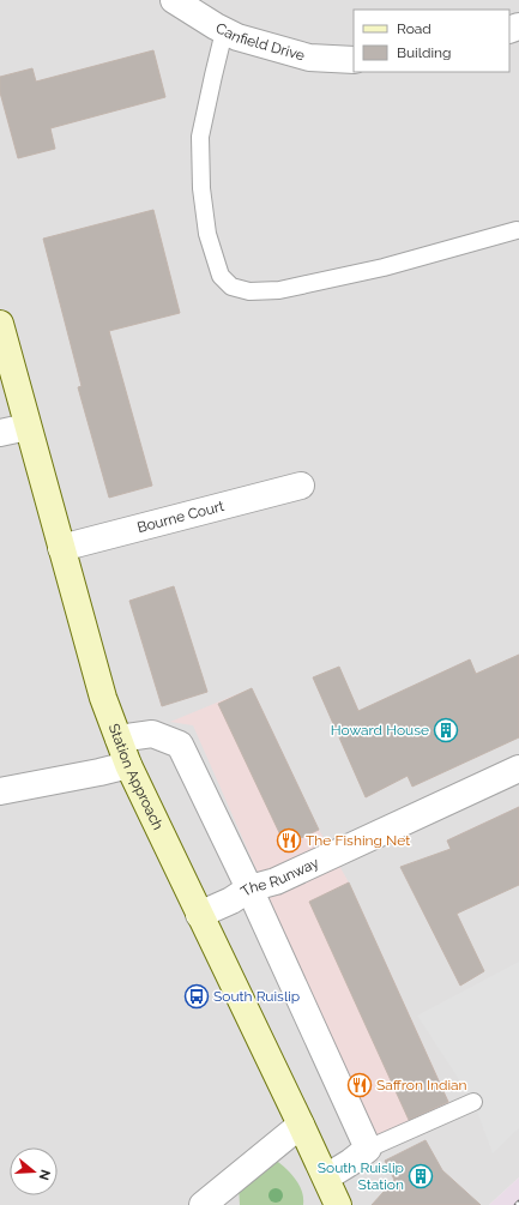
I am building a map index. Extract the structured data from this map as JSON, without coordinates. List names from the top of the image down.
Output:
{
  "streets": {
    "street": [
      "Canfield Drive",
      "Bourne Court",
      "Station Approach",
      "The Runway"
    ]
  },
  "crossings": [
    ["Bourne Court", "Station Approach"],
    ["Station Approach", "The Runway"]
  ],
  "places": {
    "building": ["Howard House", "South Ruislip Station"],
    "restaurant": ["The Fishing Net", "Saffron Indian"],
    "bus stop": ["South Ruislip"]
  },
  "legend": ["Road", "Building"],
  "north": "right"
}
